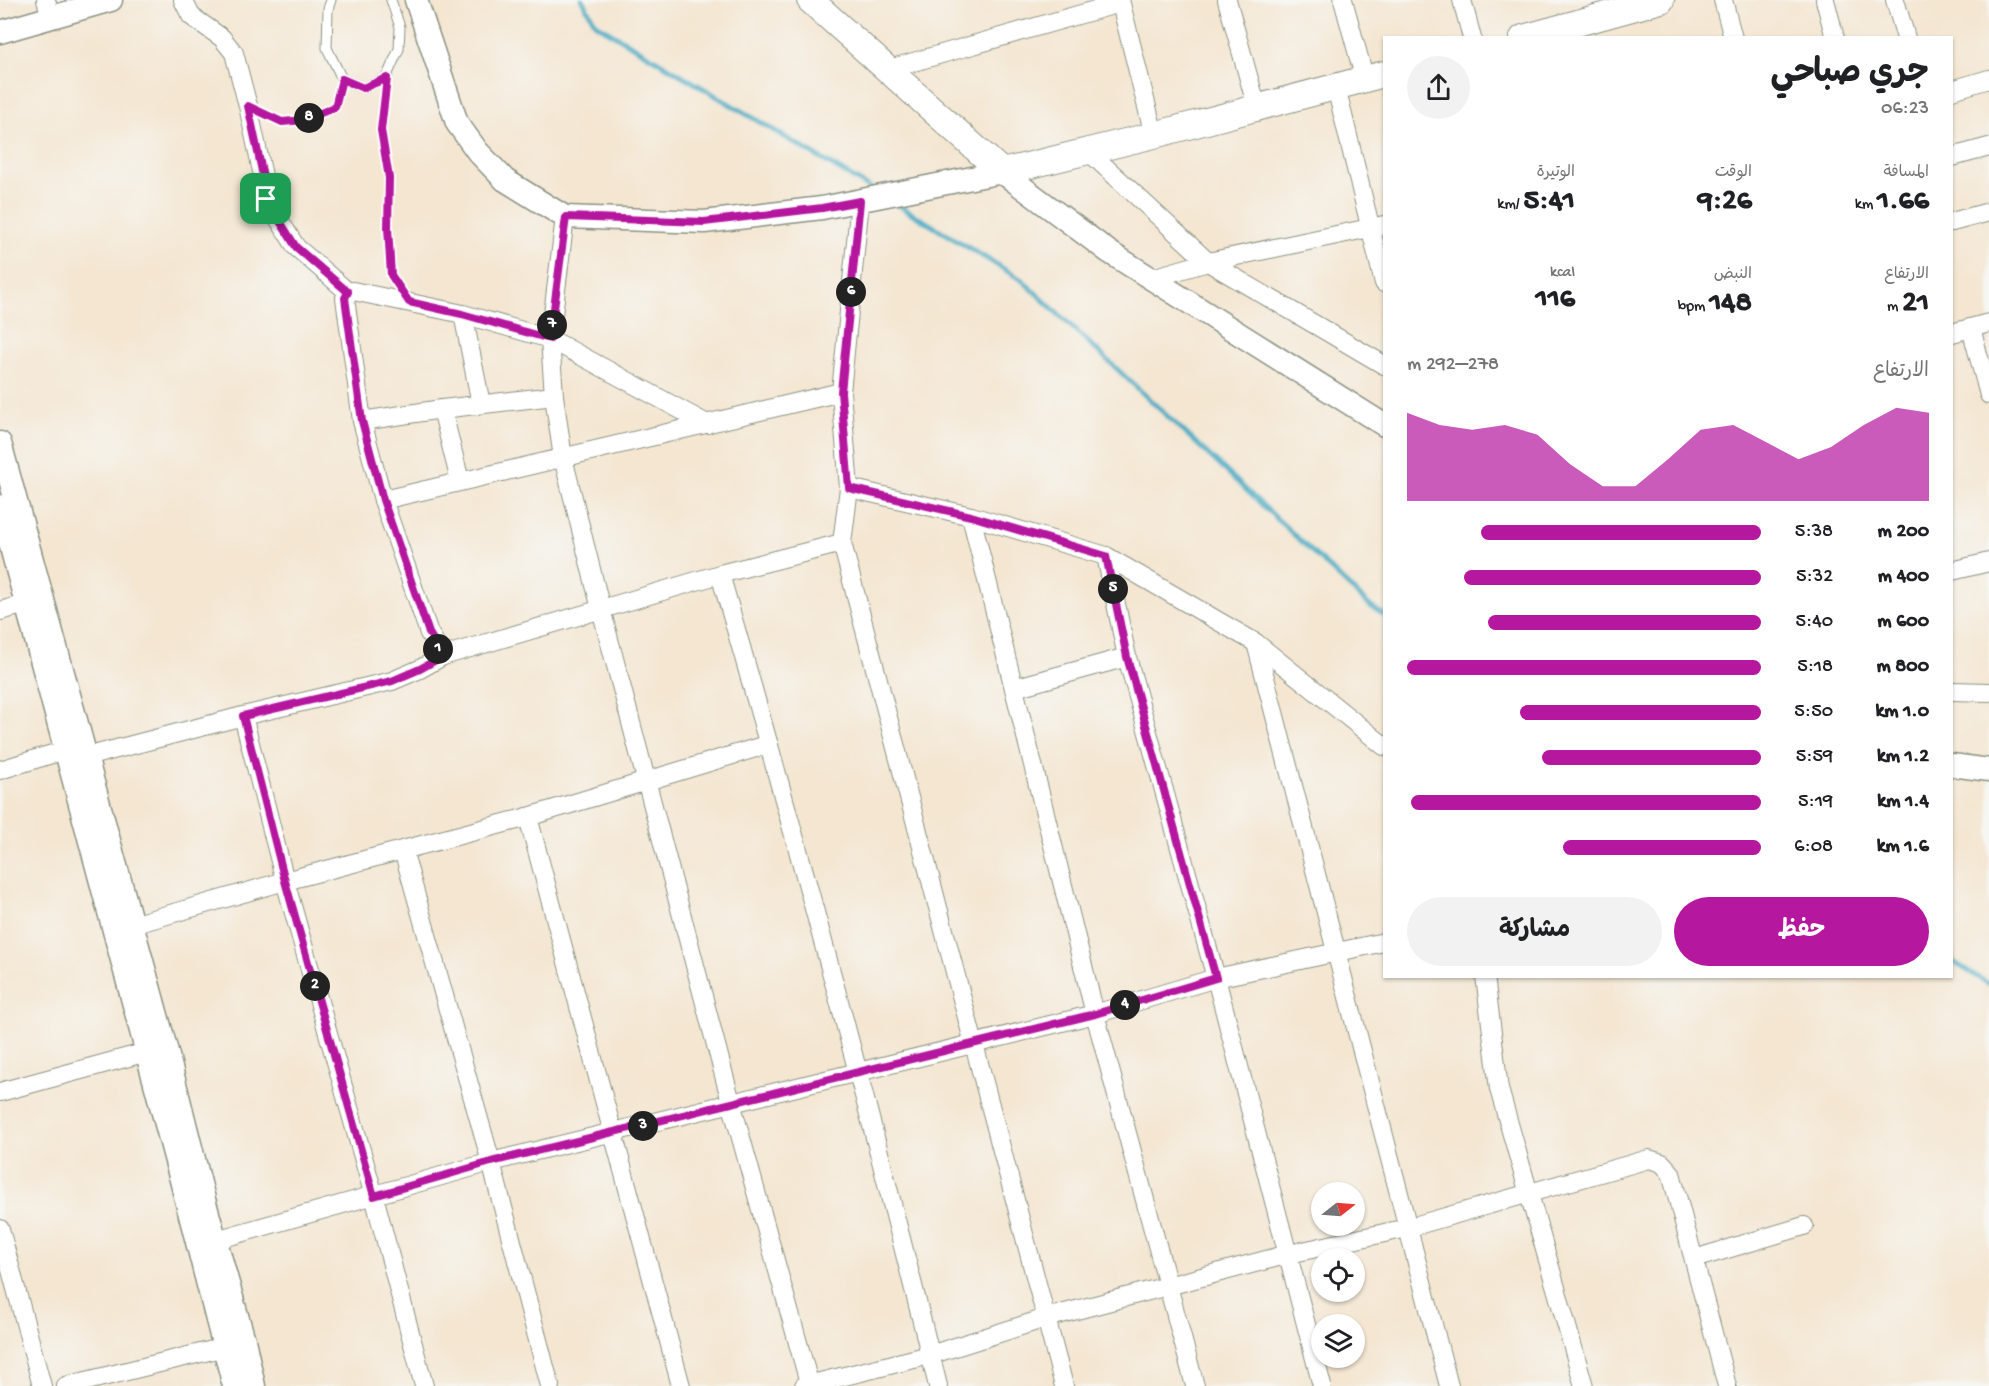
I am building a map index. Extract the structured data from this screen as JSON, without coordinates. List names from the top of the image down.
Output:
{
  "north": "right",
  "page": {
    "heading": ["جري صباحي", "06:23"],
    "pins": [
      "8",
      "6",
      "7",
      "5",
      "1",
      "2",
      "4",
      "3"
    ],
    "stats": [
      ["المسافة", "1.66 km"],
      ["الوقت", "9:26"],
      ["الوتيرة", "5:41 /km"],
      ["الارتفاع", "21 m"],
      ["النبض", "148 bpm"],
      ["kcal", "116"]
    ],
    "chart": ["الارتفاع", "278–292 m"],
    "list": [
      {
        "name": "200 m",
        "note": "5:38"
      },
      {
        "name": "400 m",
        "note": "5:32"
      },
      {
        "name": "600 m",
        "note": "5:40"
      },
      {
        "name": "800 m",
        "note": "5:18"
      },
      {
        "name": "1.0 km",
        "note": "5:50"
      },
      {
        "name": "1.2 km",
        "note": "5:59"
      },
      {
        "name": "1.4 km",
        "note": "5:19"
      },
      {
        "name": "1.6 km",
        "note": "6:08"
      }
    ],
    "buttons": ["حفظ", "مشاركة"]
  }
}
